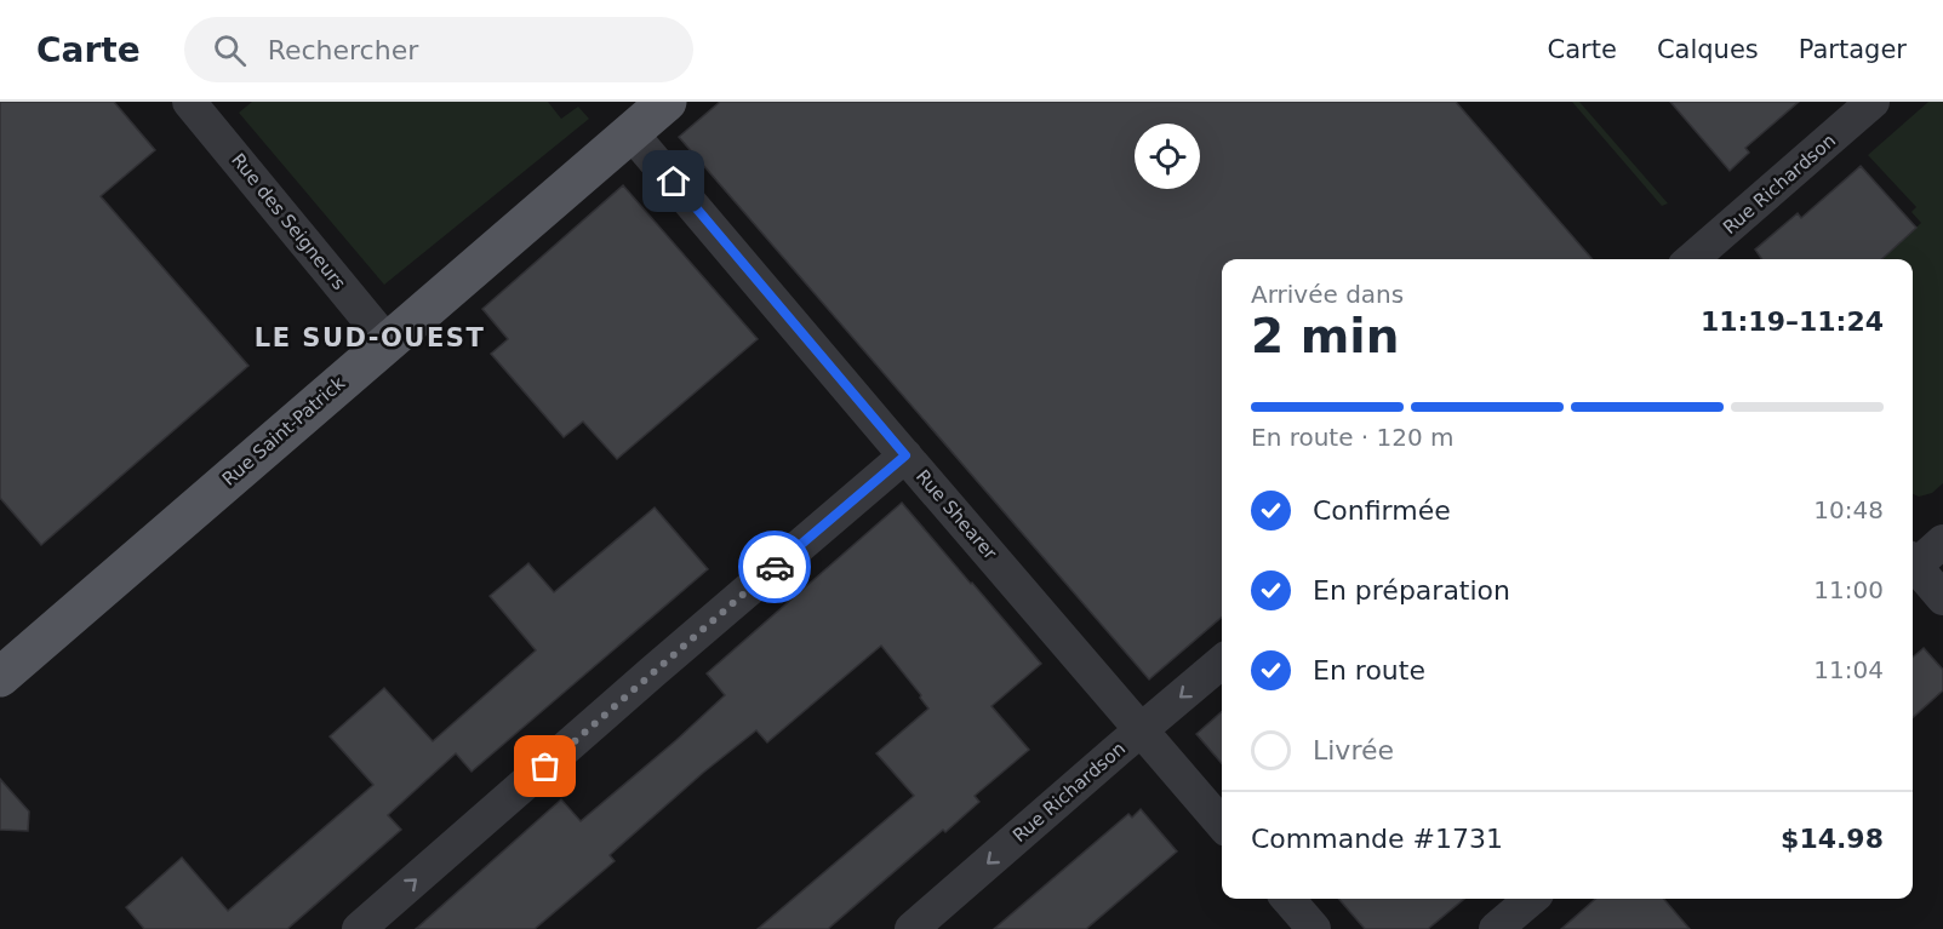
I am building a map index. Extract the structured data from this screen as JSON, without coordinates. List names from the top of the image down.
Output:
{
  "streets": {
    "main road": ["Rue Saint-Patrick"],
    "street": ["Rue Richardson", "Rue des Seigneurs", "Rue Shearer"]
  },
  "crossings": [
    ["Rue Richardson", "Rue Shearer"],
    ["Rue des Seigneurs", "Rue Saint-Patrick"],
    ["Rue Saint-Patrick", "Rue Shearer"]
  ],
  "one_way": ["Rue Richardson"],
  "districts": ["LE SUD-OUEST"],
  "page": {
    "header": "Carte",
    "search": "Rechercher",
    "nav": ["Carte", "Calques", "Partager"],
    "heading": ["2 min", "Arrivée dans", "11:19–11:24"],
    "panel": ["Commande #1731", "$14.98"],
    "bar": "En route · 120 m",
    "list": [
      ["Confirmée", "10:48"],
      ["En préparation", "11:00"],
      ["En route", "11:04"],
      "Livrée"
    ]
  }
}
